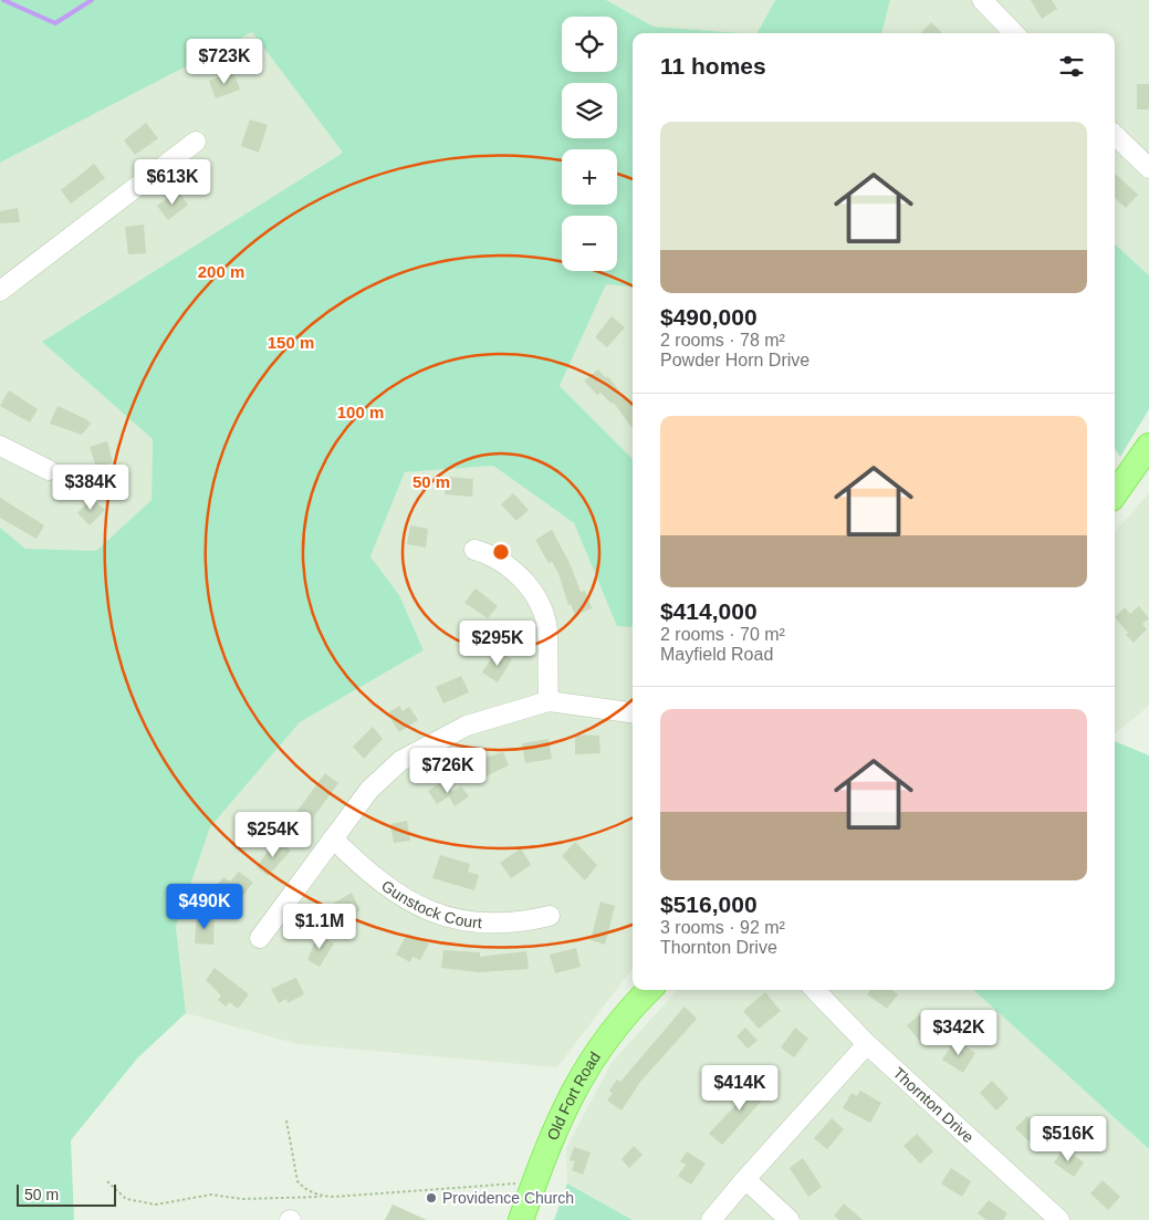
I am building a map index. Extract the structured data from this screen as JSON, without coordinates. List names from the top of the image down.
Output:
{
  "streets": {
    "main road": ["Old Fort Road"],
    "street": ["Gunstock Court", "Thornton Drive"]
  },
  "places": ["Providence Church"],
  "scale_bar": "50 m",
  "page": {
    "map_buttons": ["+", "−"],
    "heading": "11 homes",
    "price": [
      "$723K",
      "$613K",
      "$384K",
      "$295K",
      "$726K",
      "$254K",
      "$490K",
      "$1.1M",
      "$342K",
      "$414K",
      "$516K"
    ],
    "list": [
      {
        "name": "$490,000",
        "note": "2 rooms · 78 m² · Powder Horn Drive"
      },
      {
        "name": "$414,000",
        "note": "2 rooms · 70 m² · Mayfield Road"
      },
      {
        "name": "$516,000",
        "note": "3 rooms · 92 m² · Thornton Drive"
      }
    ],
    "scale": "50 m"
  },
  "rings": [
    "200 m",
    "150 m",
    "100 m",
    "50 m"
  ]
}
